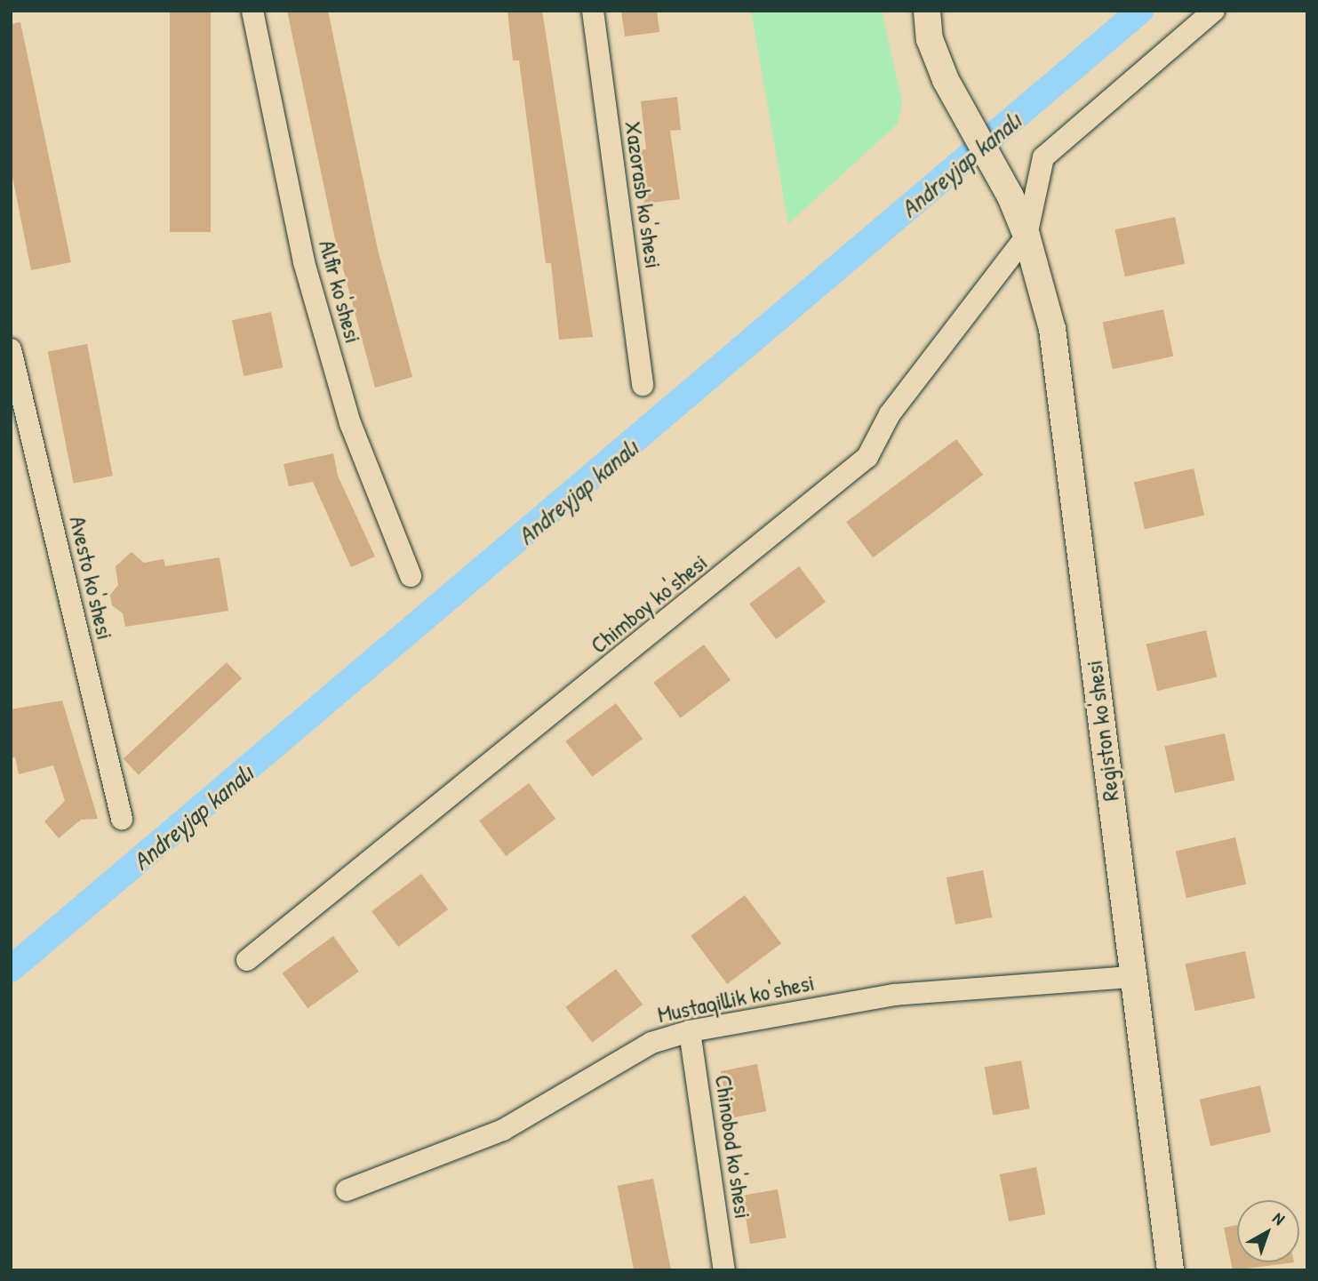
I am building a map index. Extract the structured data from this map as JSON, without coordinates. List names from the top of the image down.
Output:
{
  "streets": {
    "street": [
      "Xazorasb ko'shesi",
      "Alfir ko'shesi",
      "Avesto ko'shesi",
      "Chimboy ko'shesi",
      "Registon ko'shesi",
      "Mustaqillik ko'shesi",
      "Chinobod ko'shesi"
    ]
  },
  "crossings": [
    ["Chimboy ko'shesi", "Registon ko'shesi"],
    ["Registon ko'shesi", "Mustaqillik ko'shesi"],
    ["Mustaqillik ko'shesi", "Chinobod ko'shesi"]
  ],
  "water": ["Andreyjap kanalı"],
  "north": "top right"
}
